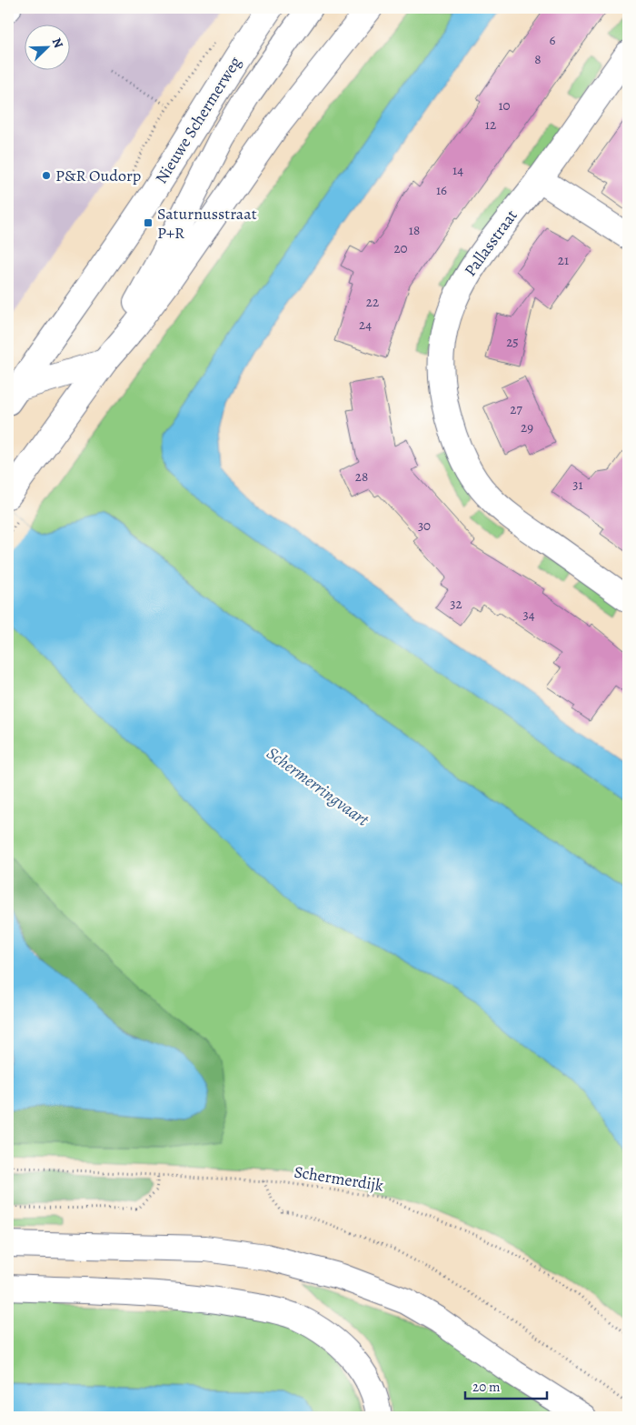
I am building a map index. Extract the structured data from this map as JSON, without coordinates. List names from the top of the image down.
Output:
{
  "streets": {
    "main road": ["Nieuwe Schermerweg", "Pallasstraat"],
    "path": ["Schermerdijk"]
  },
  "water": ["Schermerringvaart"],
  "places": {
    "other": ["P&R Oudorp"],
    "transit": ["Saturnusstraat P+R"]
  },
  "house_numbers": [
    "6",
    "8",
    "10",
    "12",
    "14",
    "16",
    "18",
    "20",
    "21",
    "22",
    "24",
    "25",
    "27",
    "29",
    "28",
    "31",
    "30",
    "32",
    "34"
  ],
  "scale_bar": "20 m",
  "north": "top right"
}
